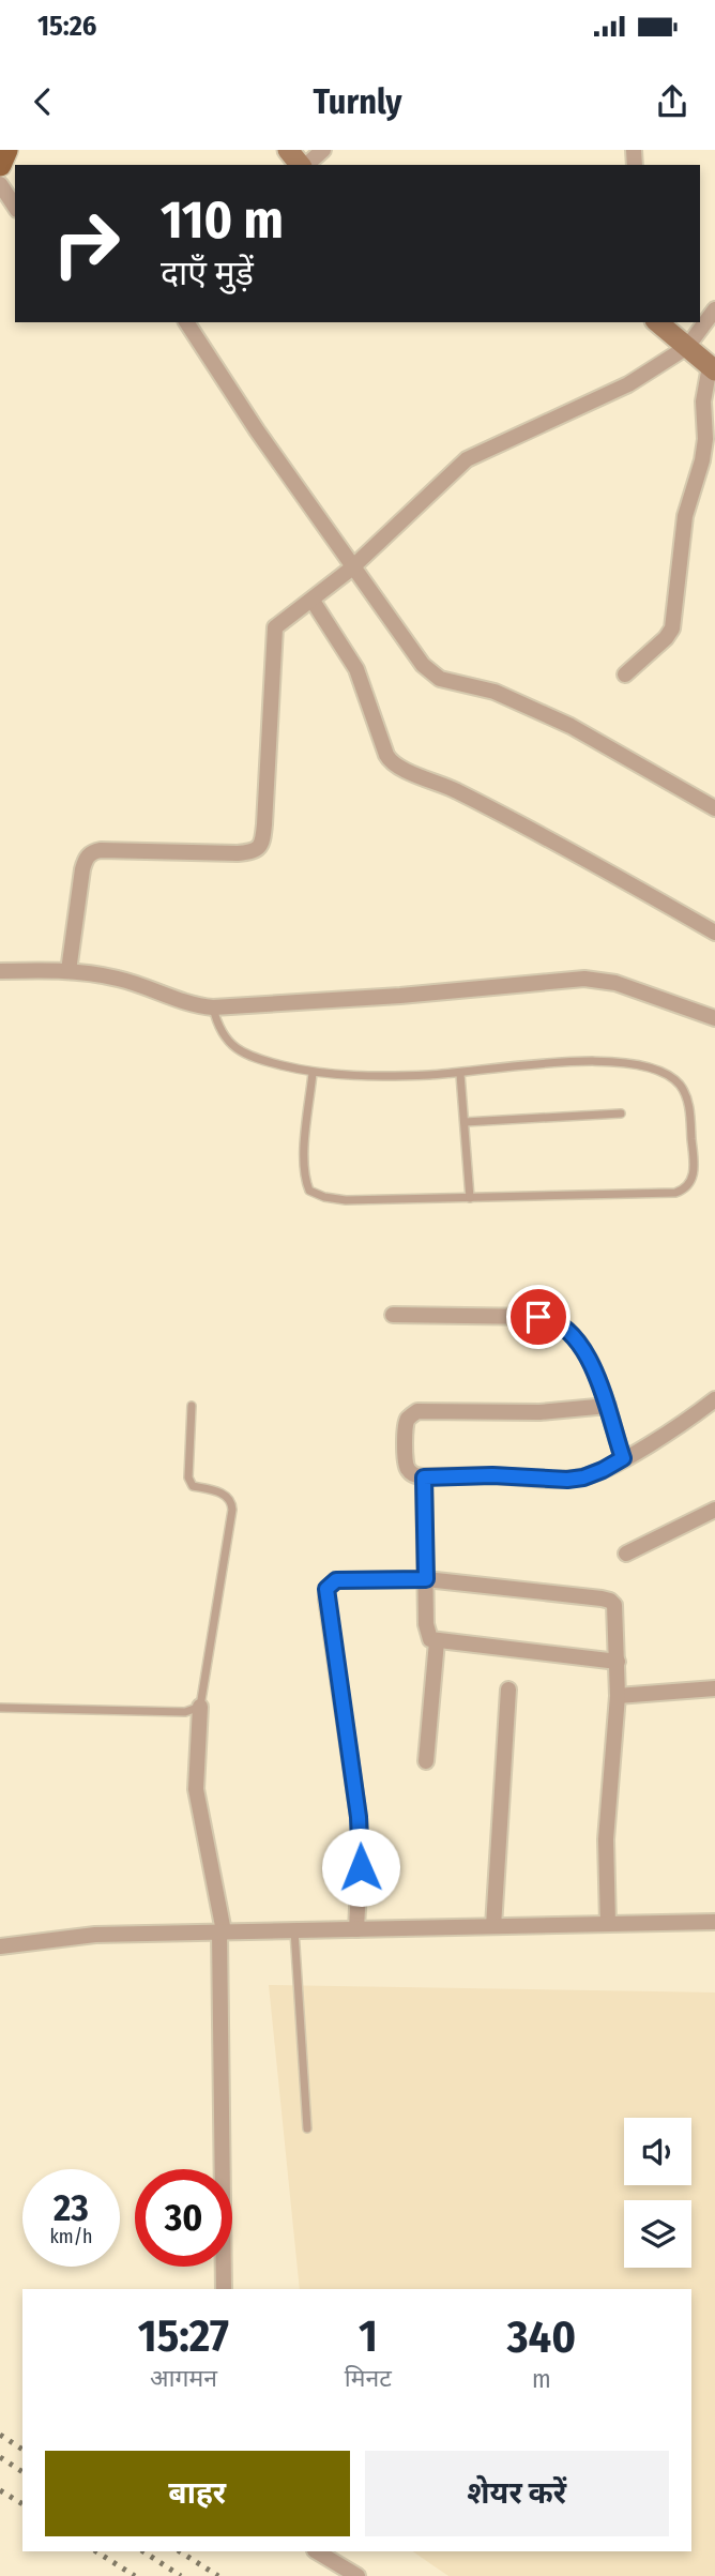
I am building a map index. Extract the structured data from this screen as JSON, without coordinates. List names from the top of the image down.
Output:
{
  "page": {
    "status": "15:26",
    "header": "Turnly",
    "turn": ["110 m", "दाएँ मुड़ें"],
    "speed": "23 km/h",
    "limit": "30",
    "eta": [
      "15:27",
      "आगमन",
      "1",
      "मिनट",
      "340",
      "m"
    ],
    "buttons": ["बाहर", "शेयर करें"]
  }
}
